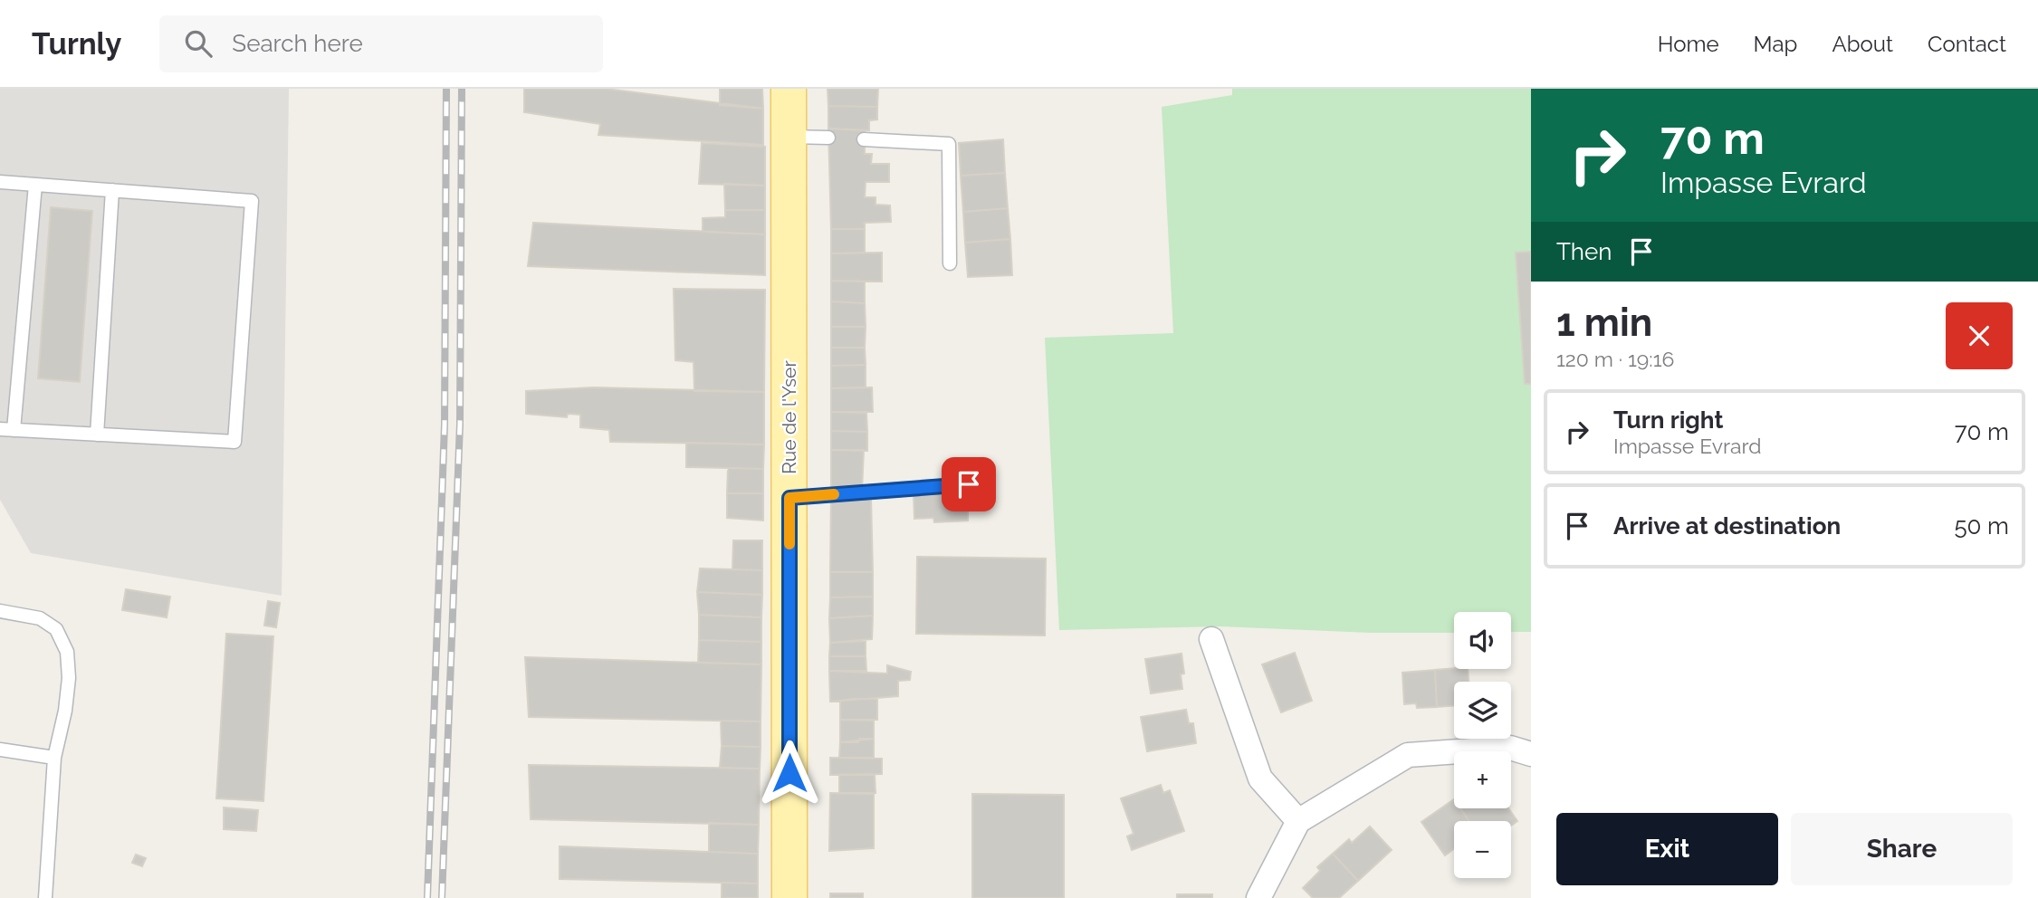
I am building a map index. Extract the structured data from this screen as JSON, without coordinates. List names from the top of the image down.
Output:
{
  "streets": {
    "main road": ["Rue de l'Yser"]
  },
  "page": {
    "header": "Turnly",
    "search": "Search here",
    "nav": [
      "Home",
      "Map",
      "About",
      "Contact"
    ],
    "turn": ["70 m", "Impasse Evrard"],
    "then": "Then",
    "heading": ["1 min", "120 m · 19:16"],
    "list": [
      {
        "name": "Turn right",
        "note": "Impasse Evrard",
        "value": "70 m"
      },
      {
        "name": "Arrive at destination",
        "value": "50 m"
      }
    ],
    "map_buttons": ["+", "−"],
    "buttons": ["Exit", "Share"]
  }
}
